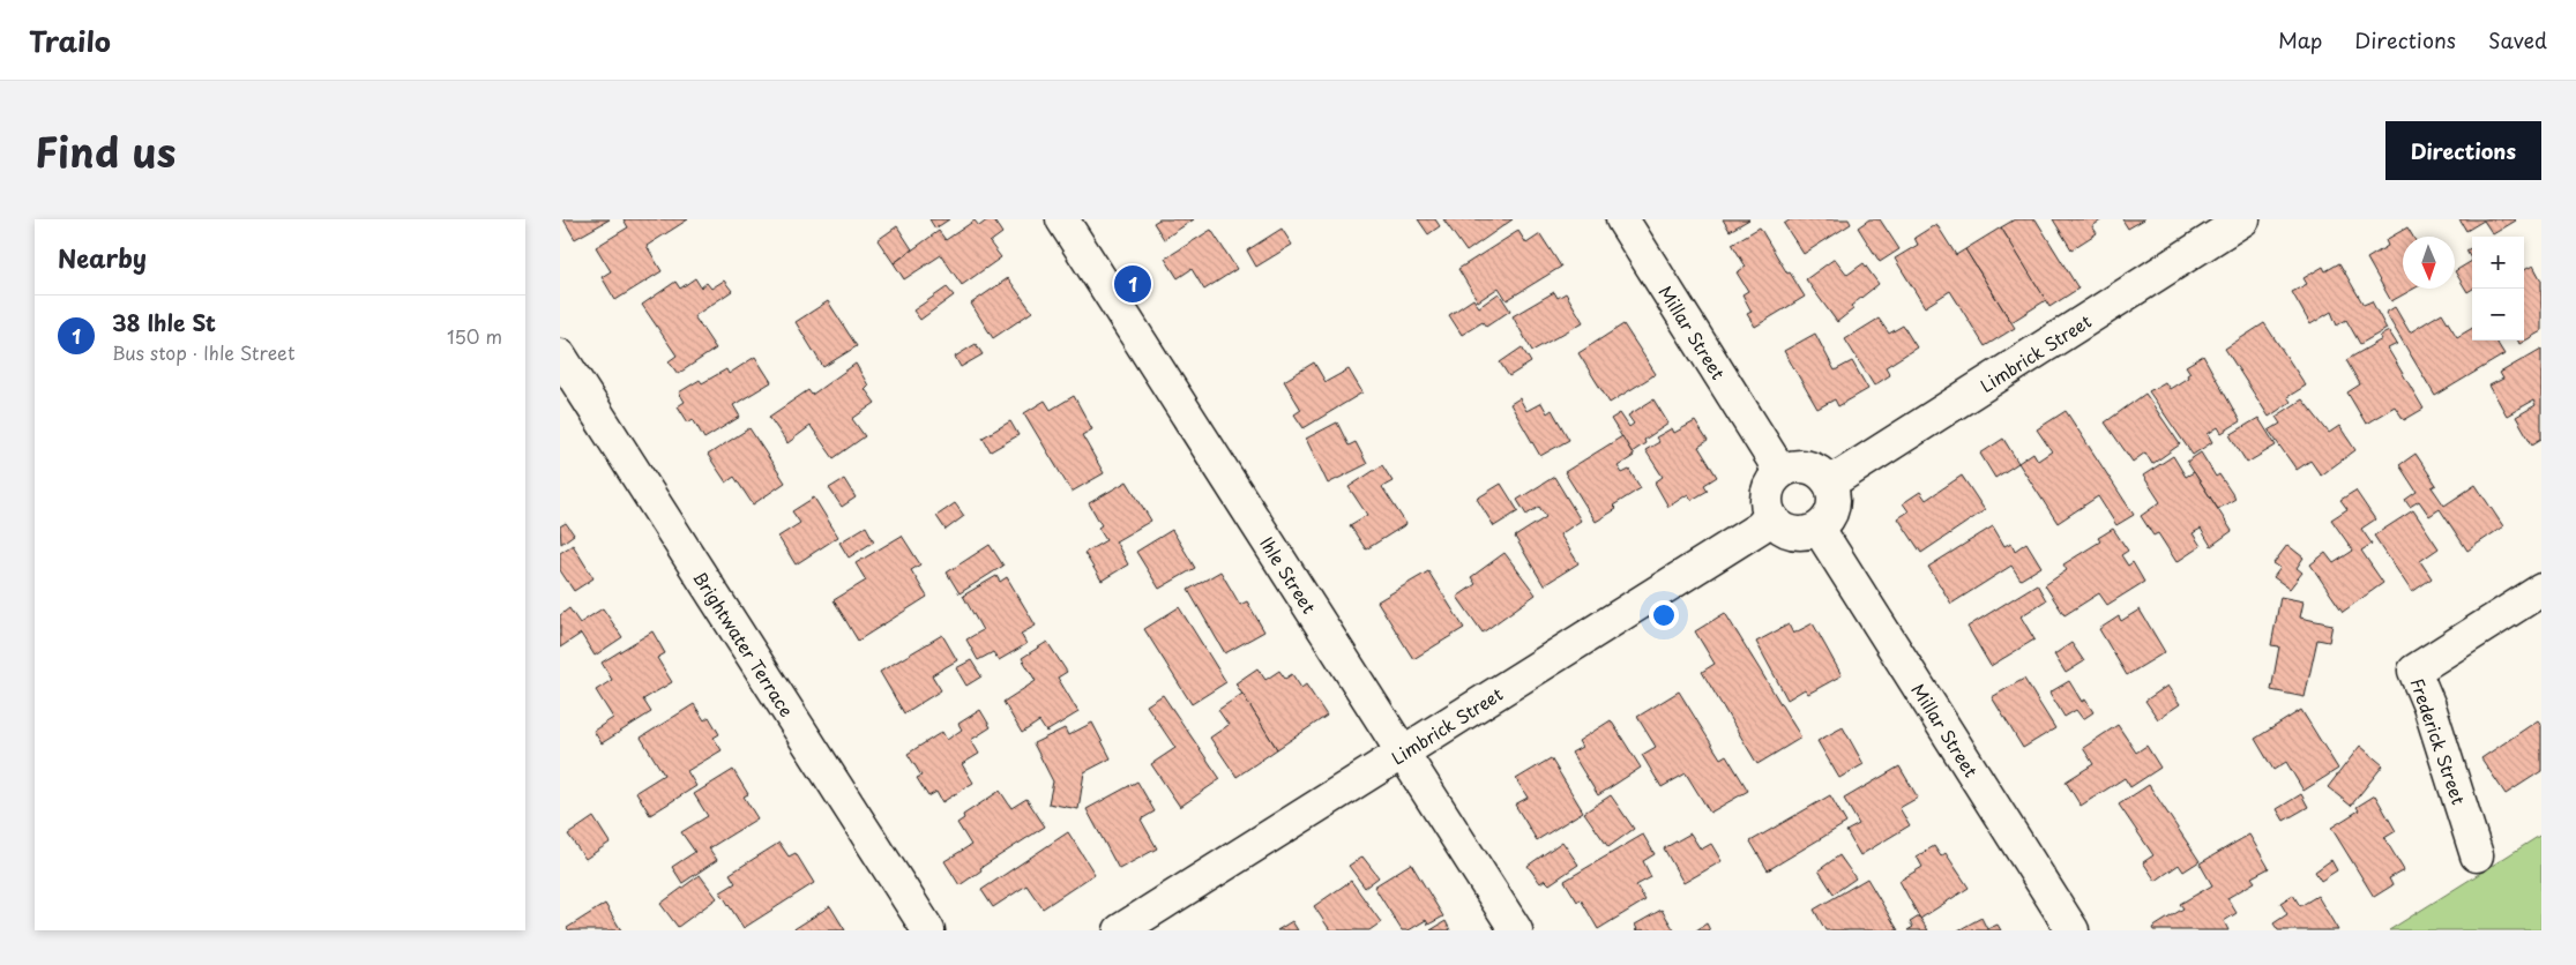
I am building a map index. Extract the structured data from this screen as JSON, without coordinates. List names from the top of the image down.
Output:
{
  "streets": {
    "street": [
      "Millar Street",
      "Limbrick Street",
      "Ihle Street",
      "Brightwater Terrace",
      "Frederick Street"
    ]
  },
  "crossings": [
    ["Millar Street", "Limbrick Street"],
    ["Limbrick Street", "Ihle Street"]
  ],
  "north": "bottom",
  "page": {
    "header": "Trailo",
    "nav": ["Map", "Directions", "Saved"],
    "title": "Find us",
    "buttons": "Directions",
    "heading": "Nearby",
    "map_buttons": ["+", "−"],
    "pins": "1",
    "list": [
      {
        "mark": "1",
        "name": "38 Ihle St",
        "note": "Bus stop · Ihle Street",
        "value": "150 m"
      }
    ]
  }
}
